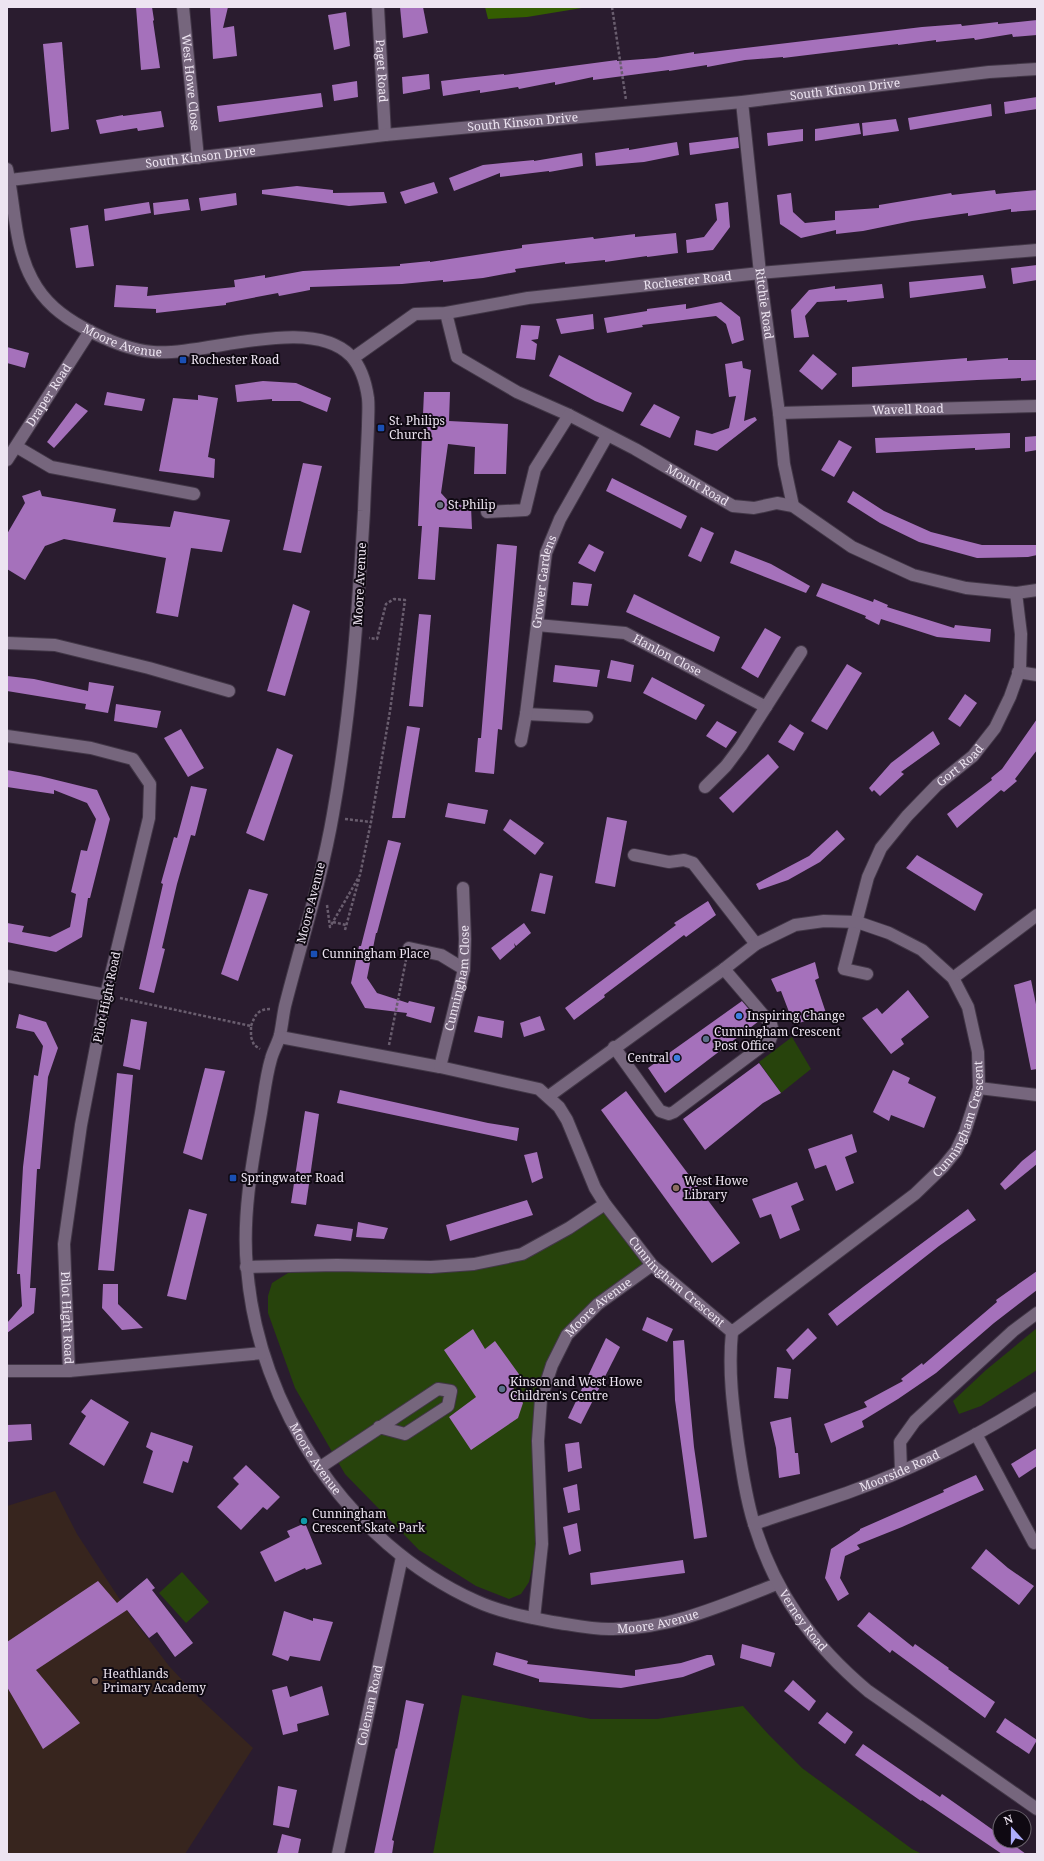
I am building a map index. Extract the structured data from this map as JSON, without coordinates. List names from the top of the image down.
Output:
{
  "streets": {
    "street": [
      "Paget Road",
      "West Howe Close",
      "South Kinson Drive",
      "Rochester Road",
      "Ritchie Road",
      "Moore Avenue",
      "Draper Road",
      "Wavell Road",
      "Mount Road",
      "Grower Gardens",
      "Hanlon Close",
      "Gort Road",
      "Cunningham Close",
      "Pilot Hight Road",
      "Cunningham Crescent",
      "Moorside Road",
      "Verney Road",
      "Coleman Road"
    ]
  },
  "crossings": [
    ["Paget Road", "South Kinson Drive"],
    ["West Howe Close", "South Kinson Drive"],
    ["South Kinson Drive", "Ritchie Road"],
    ["South Kinson Drive", "Moore Avenue"],
    ["Rochester Road", "Ritchie Road"],
    ["Rochester Road", "Moore Avenue"],
    ["Rochester Road", "Mount Road"],
    ["Ritchie Road", "Wavell Road"],
    ["Ritchie Road", "Mount Road"],
    ["Moore Avenue", "Draper Road"],
    ["Moore Avenue", "Cunningham Crescent"],
    ["Moore Avenue", "Verney Road"],
    ["Moore Avenue", "Coleman Road"],
    ["Mount Road", "Grower Gardens"],
    ["Grower Gardens", "Hanlon Close"],
    ["Gort Road", "Cunningham Crescent"],
    ["Cunningham Crescent", "Verney Road"],
    ["Moorside Road", "Verney Road"]
  ],
  "places": {
    "transit": [
      "Rochester Road",
      "St. Philips Church",
      "Cunningham Place",
      "Springwater Road"
    ],
    "other": [
      "St Philip",
      "Inspiring Change",
      "Cunningham Crescent Post Office",
      "Central",
      "West Howe Library",
      "Kinson and West Howe Children's Centre",
      "Cunningham Crescent Skate Park",
      "Heathlands Primary Academy"
    ]
  },
  "north": "top"
}
